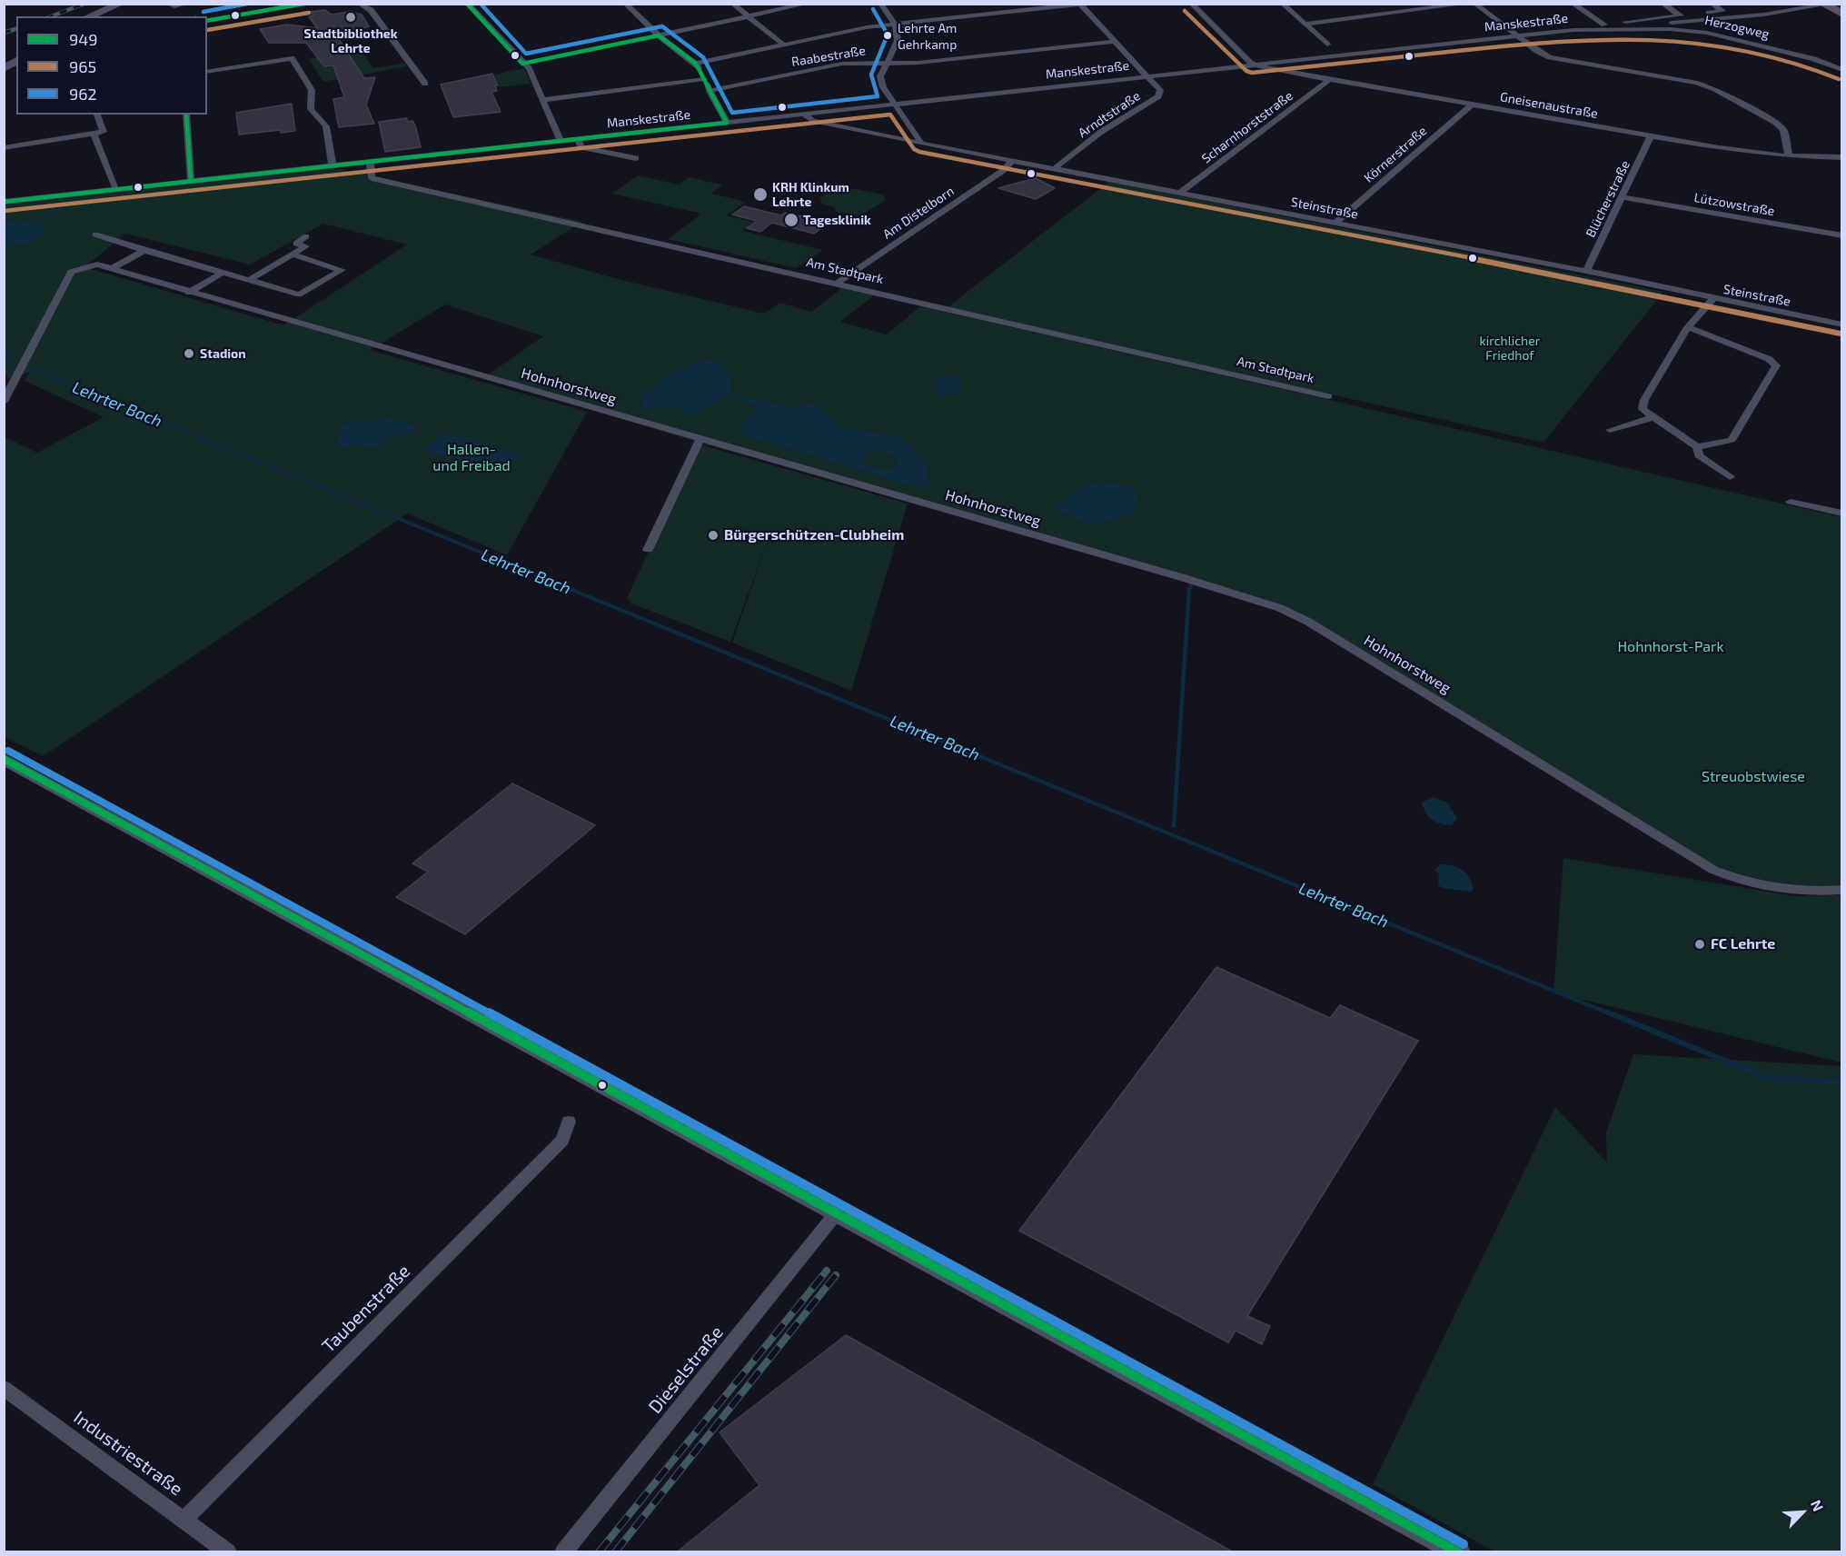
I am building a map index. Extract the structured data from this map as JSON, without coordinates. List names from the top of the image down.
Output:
{
  "streets": {
    "street": [
      "Manskestraße",
      "Herzogweg",
      "Raabestraße",
      "Gneisenaustraße",
      "Arndtstraße",
      "Scharnhorststraße",
      "Körnerstraße",
      "Blücherstraße",
      "Lützowstraße",
      "Steinstraße",
      "Am Distelborn",
      "Am Stadtpark",
      "Hohnhorstweg",
      "Taubenstraße",
      "Dieselstraße",
      "Industriestraße"
    ]
  },
  "crossings": [
    ["Manskestraße", "Herzogweg"],
    ["Manskestraße", "Gneisenaustraße"],
    ["Manskestraße", "Arndtstraße"],
    ["Manskestraße", "Steinstraße"],
    ["Manskestraße", "Am Stadtpark"],
    ["Gneisenaustraße", "Scharnhorststraße"],
    ["Gneisenaustraße", "Körnerstraße"],
    ["Gneisenaustraße", "Blücherstraße"],
    ["Arndtstraße", "Steinstraße"],
    ["Scharnhorststraße", "Steinstraße"],
    ["Körnerstraße", "Steinstraße"],
    ["Blücherstraße", "Lützowstraße"],
    ["Blücherstraße", "Steinstraße"],
    ["Steinstraße", "Am Distelborn"],
    ["Am Distelborn", "Am Stadtpark"],
    ["Taubenstraße", "Industriestraße"]
  ],
  "water": ["Lehrter Bach"],
  "parks": [
    "kirchlicher Friedhof",
    "Hallen- und Freibad",
    "Hohnhorst-Park",
    "Streuobstwiese"
  ],
  "places": [
    "Stadtbibliothek Lehrte",
    "Lehrte Am Gehrkamp",
    "KRH Klinkum Lehrte",
    "Tagesklinik",
    "Stadion",
    "Bürgerschützen-Clubheim",
    "FC Lehrte"
  ],
  "lines": ["transit line 949", "transit line 962", "transit line 965"],
  "legend": ["949", "965", "962"],
  "north": "top right"
}
